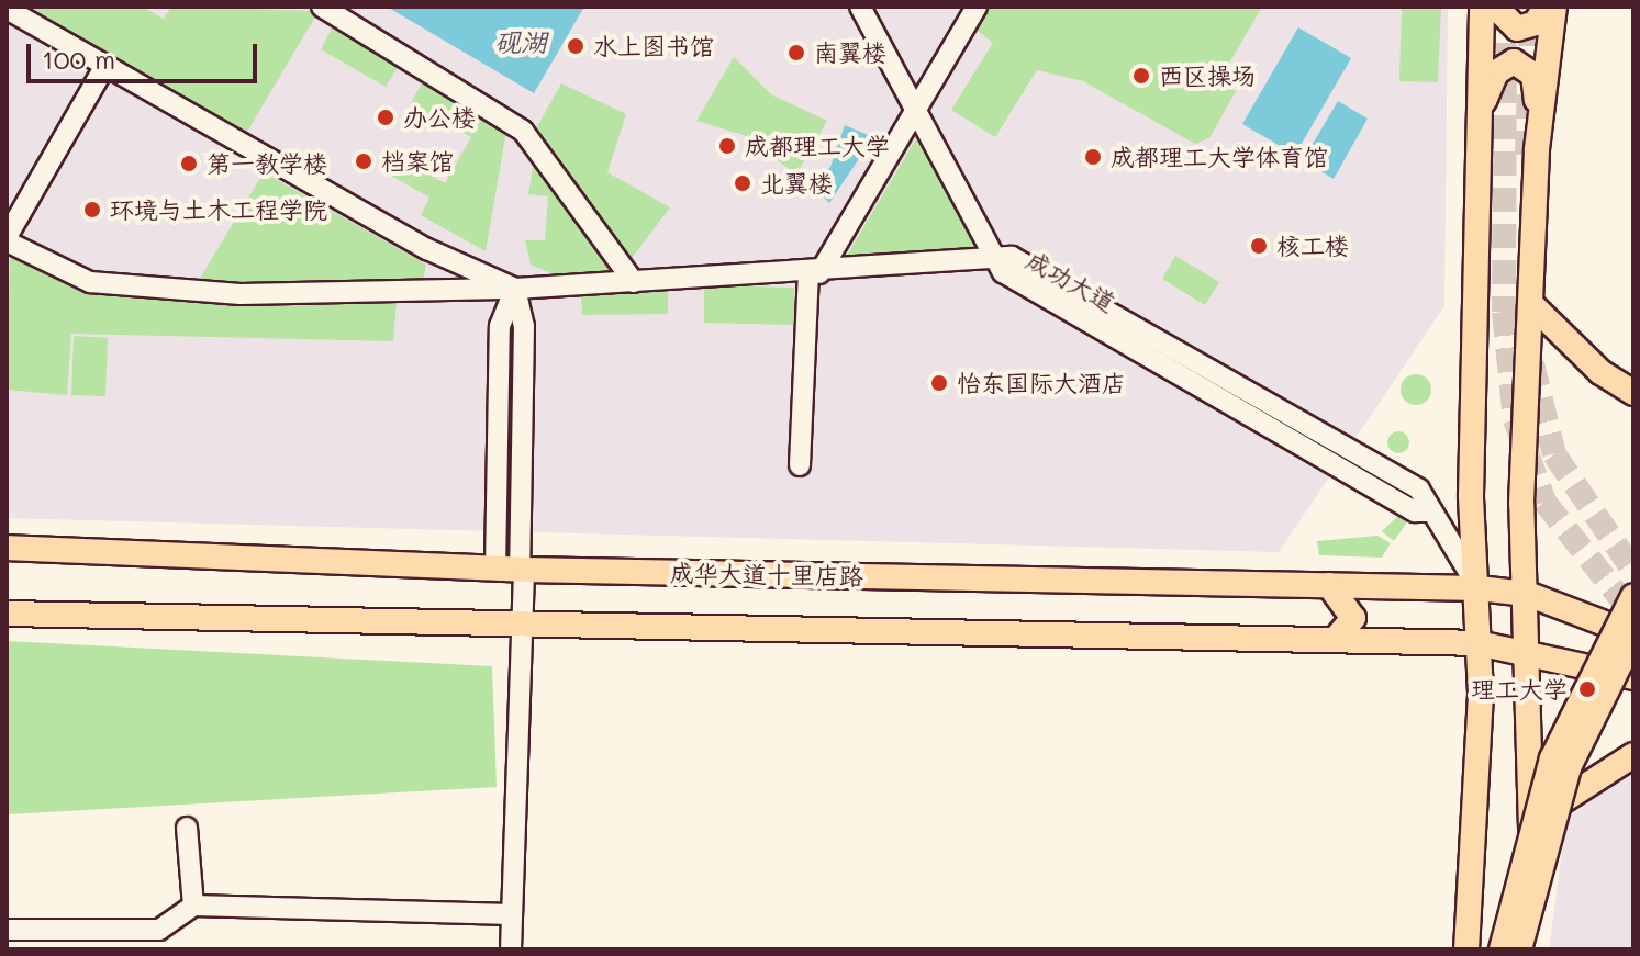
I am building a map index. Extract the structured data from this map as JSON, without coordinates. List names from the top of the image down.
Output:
{
  "streets": {
    "main road": ["成华大道十里店路"],
    "street": ["成功大道"]
  },
  "crossings": [
    ["成功大道", "成华大道十里店路"]
  ],
  "water": ["砚湖"],
  "places": [
    "水上图书馆",
    "南翼楼",
    "西区操场",
    "办公楼",
    "成都理工大学",
    "成都理工大学体育馆",
    "档案馆",
    "第一教学楼",
    "北翼楼",
    "环境与土木工程学院",
    "核工楼",
    "怡东国际大酒店",
    "理工大学"
  ],
  "scale_bar": "100 m"
}
